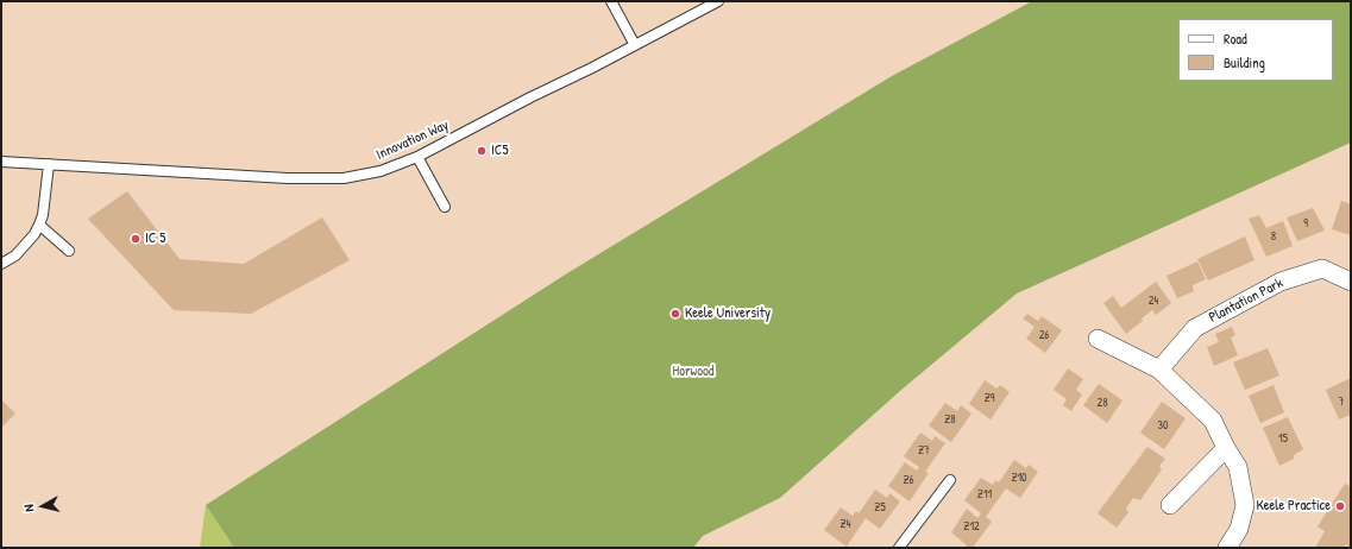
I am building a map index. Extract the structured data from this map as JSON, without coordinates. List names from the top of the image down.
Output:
{
  "streets": {
    "street": ["Plantation Park"],
    "lane": ["Innovation Way"]
  },
  "parks": ["Horwood"],
  "places": [
    "IC5",
    "IC 5",
    "Keele University",
    "Keele Practice"
  ],
  "house_numbers": [
    "9",
    "8",
    "24",
    "26",
    "Z9",
    "7",
    "28",
    "Z8",
    "30",
    "15",
    "Z7",
    "Z10",
    "Z6",
    "Z11",
    "Z5",
    "Z4",
    "Z12"
  ],
  "legend": ["Road", "Building"],
  "north": "left"
}
